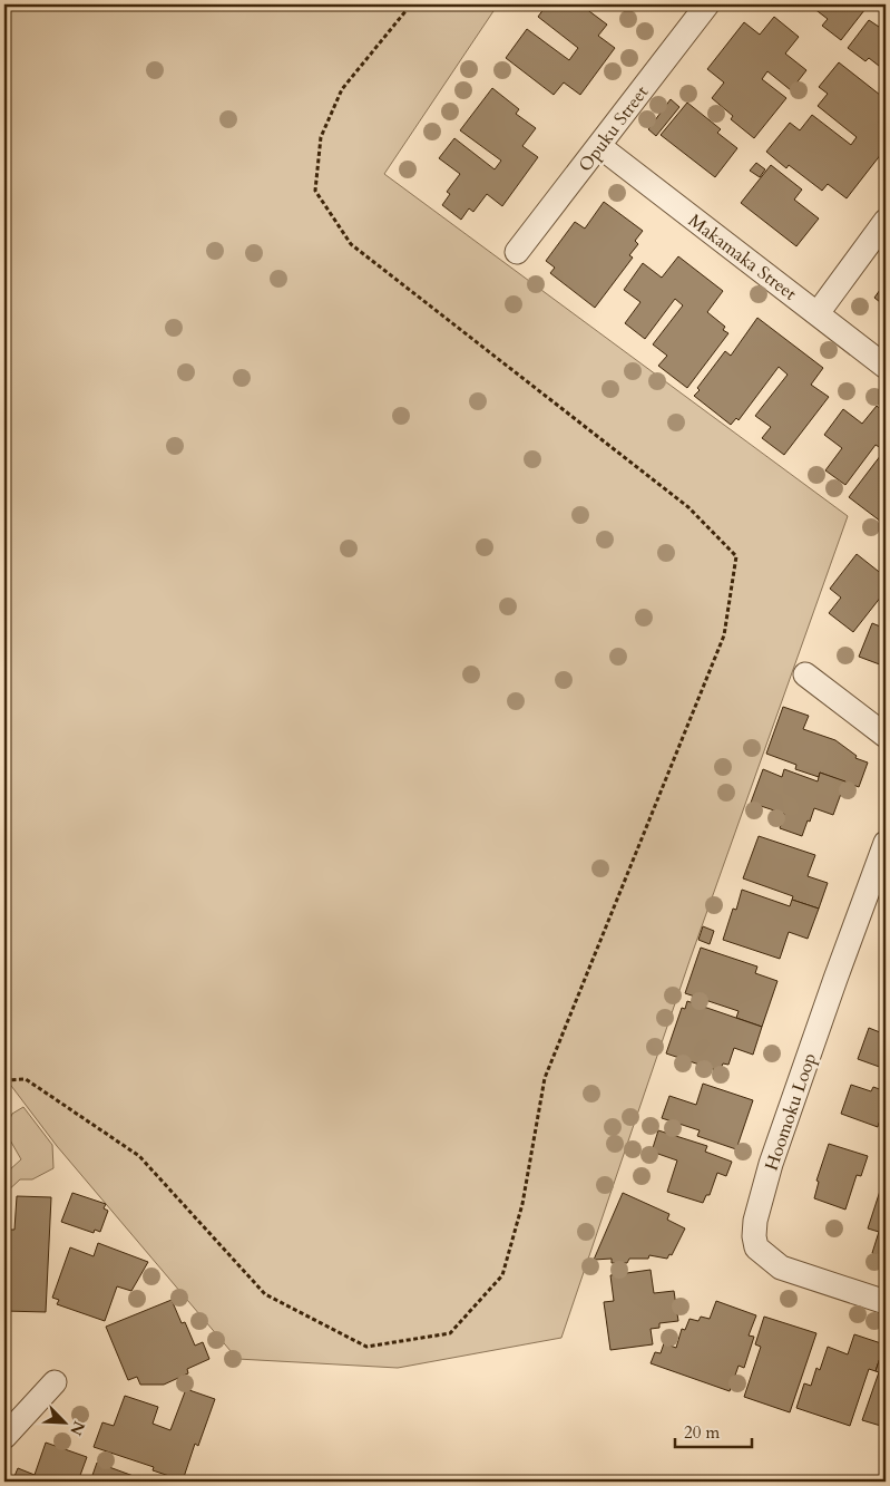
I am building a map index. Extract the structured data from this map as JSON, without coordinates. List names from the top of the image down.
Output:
{
  "streets": {
    "street": ["Opuku Street", "Makamaka Street", "Hoomoku Loop"]
  },
  "crossings": [
    ["Opuku Street", "Makamaka Street"]
  ],
  "scale_bar": "20 m",
  "north": "bottom right"
}
